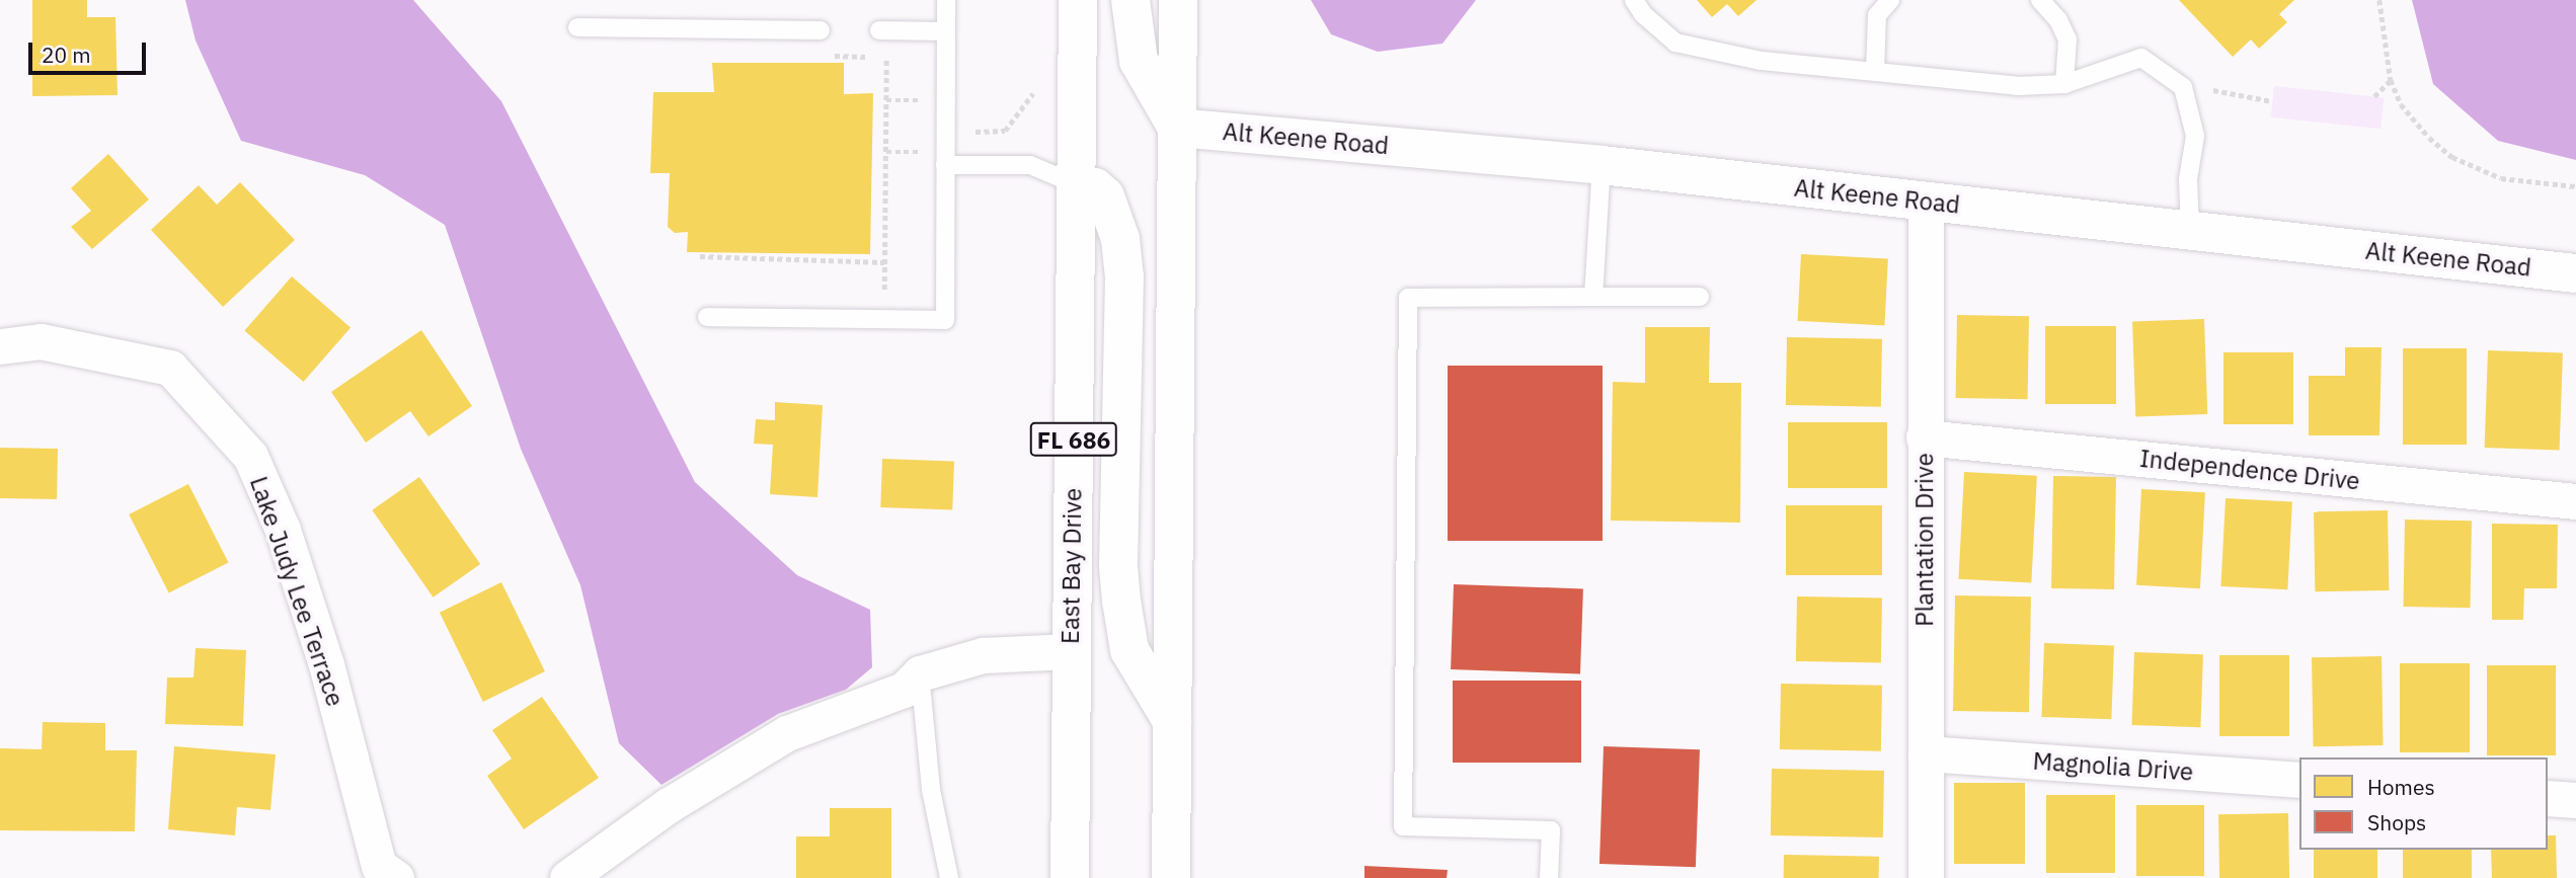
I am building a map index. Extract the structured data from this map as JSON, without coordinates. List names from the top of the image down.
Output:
{
  "streets": {
    "main road": ["Alt Keene Road", "FL 686", "East Bay Drive"],
    "street": [
      "Independence Drive",
      "Plantation Drive",
      "Lake Judy Lee Terrace",
      "Magnolia Drive"
    ]
  },
  "crossings": [
    ["Alt Keene Road", "Plantation Drive"],
    ["Independence Drive", "Plantation Drive"],
    ["Plantation Drive", "Magnolia Drive"]
  ],
  "legend": ["Homes", "Shops"],
  "scale_bar": "20 m"
}
